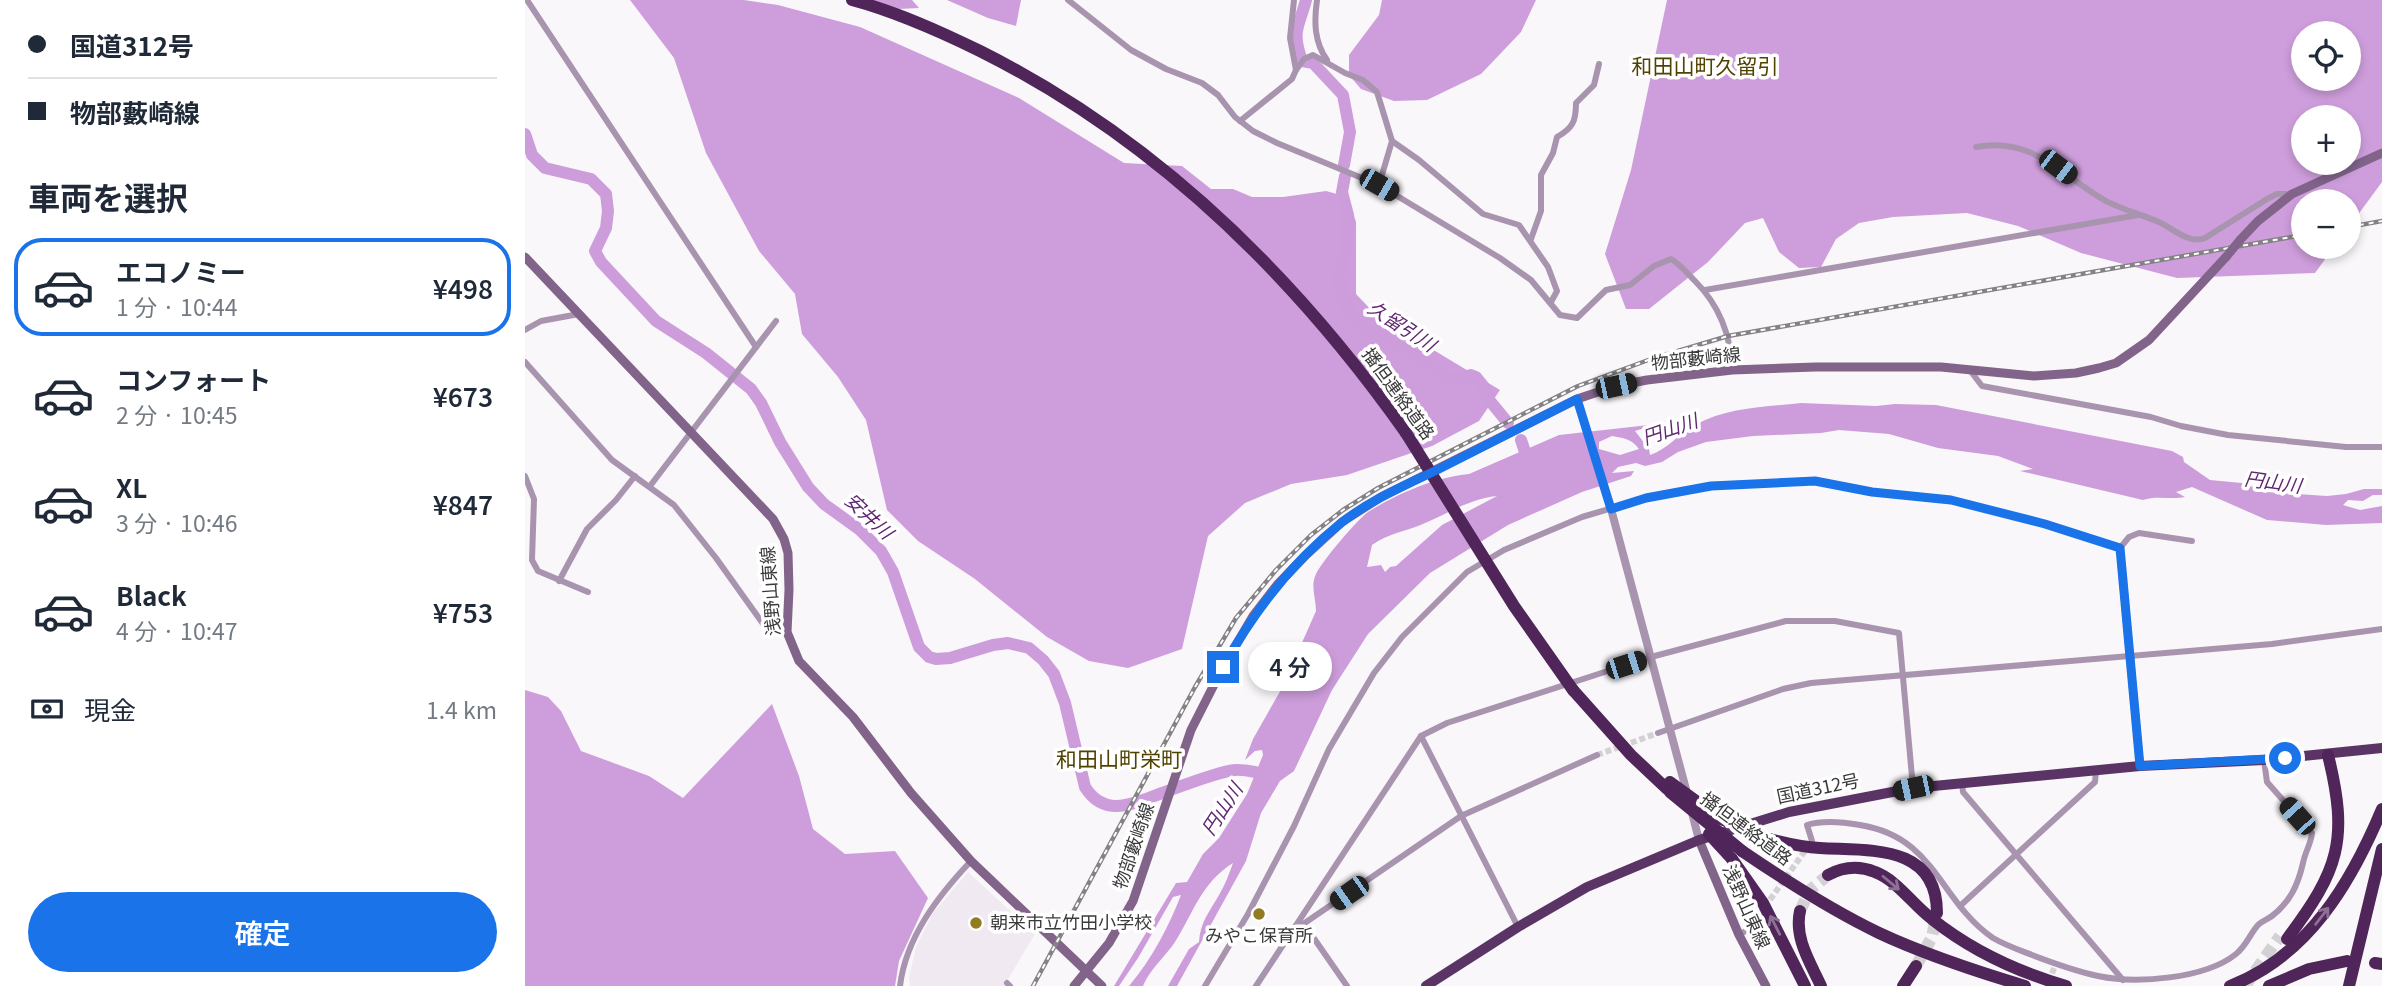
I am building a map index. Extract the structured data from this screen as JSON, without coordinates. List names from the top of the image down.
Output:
{
  "streets": {
    "highway": ["播但連絡道路", "国道312号"],
    "main road": ["物部藪崎線", "浅野山東線"]
  },
  "crossings": [
    ["物部藪崎線", "浅野山東線"],
    ["浅野山東線", "国道312号"]
  ],
  "districts": ["和田山町久留引", "和田山町栄町"],
  "water": ["久留引川", "円山川", "安井川"],
  "places": ["みやこ保育所", "朝来市立竹田小学校"],
  "page": {
    "banner": ["国道312号", "物部藪崎線"],
    "map_buttons": ["+", "−"],
    "heading": "車両を選択",
    "list": [
      {
        "name": "エコノミー",
        "note": "1 分 · 10:44",
        "value": "¥498"
      },
      {
        "name": "コンフォート",
        "note": "2 分 · 10:45",
        "value": "¥673"
      },
      {
        "name": "XL",
        "note": "3 分 · 10:46",
        "value": "¥847"
      },
      {
        "name": "Black",
        "note": "4 分 · 10:47",
        "value": "¥753"
      }
    ],
    "bubble": "4 分",
    "pay": ["現金", "1.4 km"],
    "buttons": "確定"
  }
}
